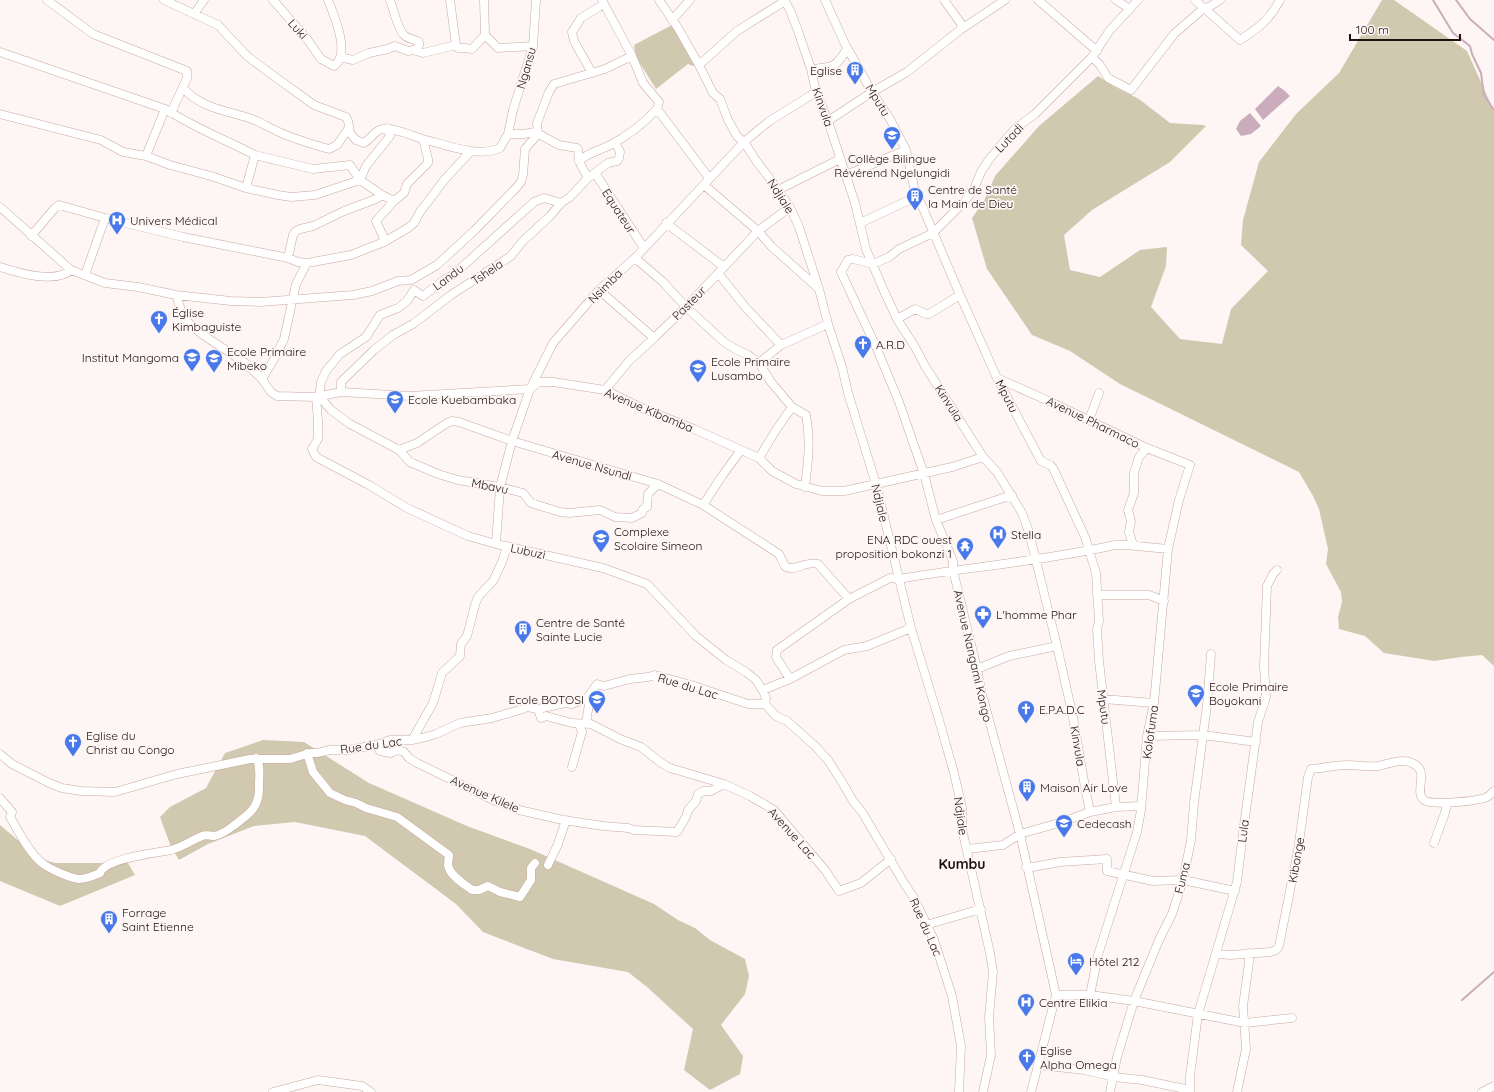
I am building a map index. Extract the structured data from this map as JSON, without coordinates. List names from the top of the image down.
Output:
{
  "streets": {
    "street": [
      "Luki",
      "Ngansu",
      "Mputu",
      "Kinvula",
      "Lutadi",
      "Ndjiale",
      "Equateur",
      "Tshela",
      "Landu",
      "Nsimba",
      "Pasteur",
      "Avenue Kibamba",
      "Avenue Pharmaco",
      "Avenue Nsundi",
      "Mbavu",
      "Lubuzi",
      "Avenue Nangami Kongo",
      "Rue du Lac",
      "Kolofuma",
      "Avenue Kilele",
      "Lula",
      "Avenue Lac",
      "Kibonge",
      "Fuma"
    ]
  },
  "crossings": [
    ["Ngansu", "Equateur"],
    ["Mputu", "Lutadi"],
    ["Mputu", "Avenue Pharmaco"],
    ["Kinvula", "Lutadi"],
    ["Kinvula", "Nsimba"],
    ["Kinvula", "Avenue Kibamba"],
    ["Kinvula", "Avenue Nangami Kongo"],
    ["Lutadi", "Avenue Nangami Kongo"],
    ["Ndjiale", "Nsimba"],
    ["Ndjiale", "Pasteur"],
    ["Ndjiale", "Avenue Kibamba"],
    ["Equateur", "Tshela"],
    ["Equateur", "Nsimba"],
    ["Tshela", "Landu"],
    ["Tshela", "Avenue Kibamba"],
    ["Landu", "Avenue Kibamba"],
    ["Landu", "Mbavu"],
    ["Landu", "Lubuzi"],
    ["Nsimba", "Avenue Kibamba"],
    ["Nsimba", "Avenue Nsundi"],
    ["Nsimba", "Mbavu"],
    ["Nsimba", "Lubuzi"],
    ["Pasteur", "Avenue Kibamba"],
    ["Avenue Kibamba", "Mbavu"],
    ["Avenue Kibamba", "Lubuzi"],
    ["Avenue Kibamba", "Avenue Nangami Kongo"],
    ["Avenue Pharmaco", "Kolofuma"],
    ["Avenue Nsundi", "Mbavu"],
    ["Mbavu", "Lubuzi"],
    ["Rue du Lac", "Avenue Kilele"],
    ["Rue du Lac", "Avenue Lac"],
    ["Avenue Kilele", "Avenue Lac"]
  ],
  "districts": ["Kumbu"],
  "places": {
    "building": [
      "Eglise",
      "Centre de Santé la Main de Dieu",
      "Centre de Santé Sainte Lucie",
      "Maison Air Love",
      "Forrage Saint Etienne"
    ],
    "school or university": [
      "Collège Bilingue Révérend Ngelungidi",
      "Institut Mangoma",
      "Ecole Primaire Mibeko",
      "Ecole Primaire Lusambo",
      "Ecole Kuebambaka",
      "Complexe Scolaire Simeon",
      "Ecole Primaire Boyokani",
      "Ecole BOTOSI",
      "Cedecash"
    ],
    "hospital": ["Univers Médical", "Stella", "Centre Elikia"],
    "church": [
      "Église Kimbaguiste",
      "A.R.D",
      "E.P.A.D.C",
      "Eglise du Christ au Congo",
      "Eglise Alpha Omega"
    ],
    "temple": ["ENA RDC ouest proposition bokonzi 1"],
    "pharmacy": ["L'homme Phar"],
    "hotel": ["Hôtel 212"]
  },
  "scale_bar": "100 m"
}
